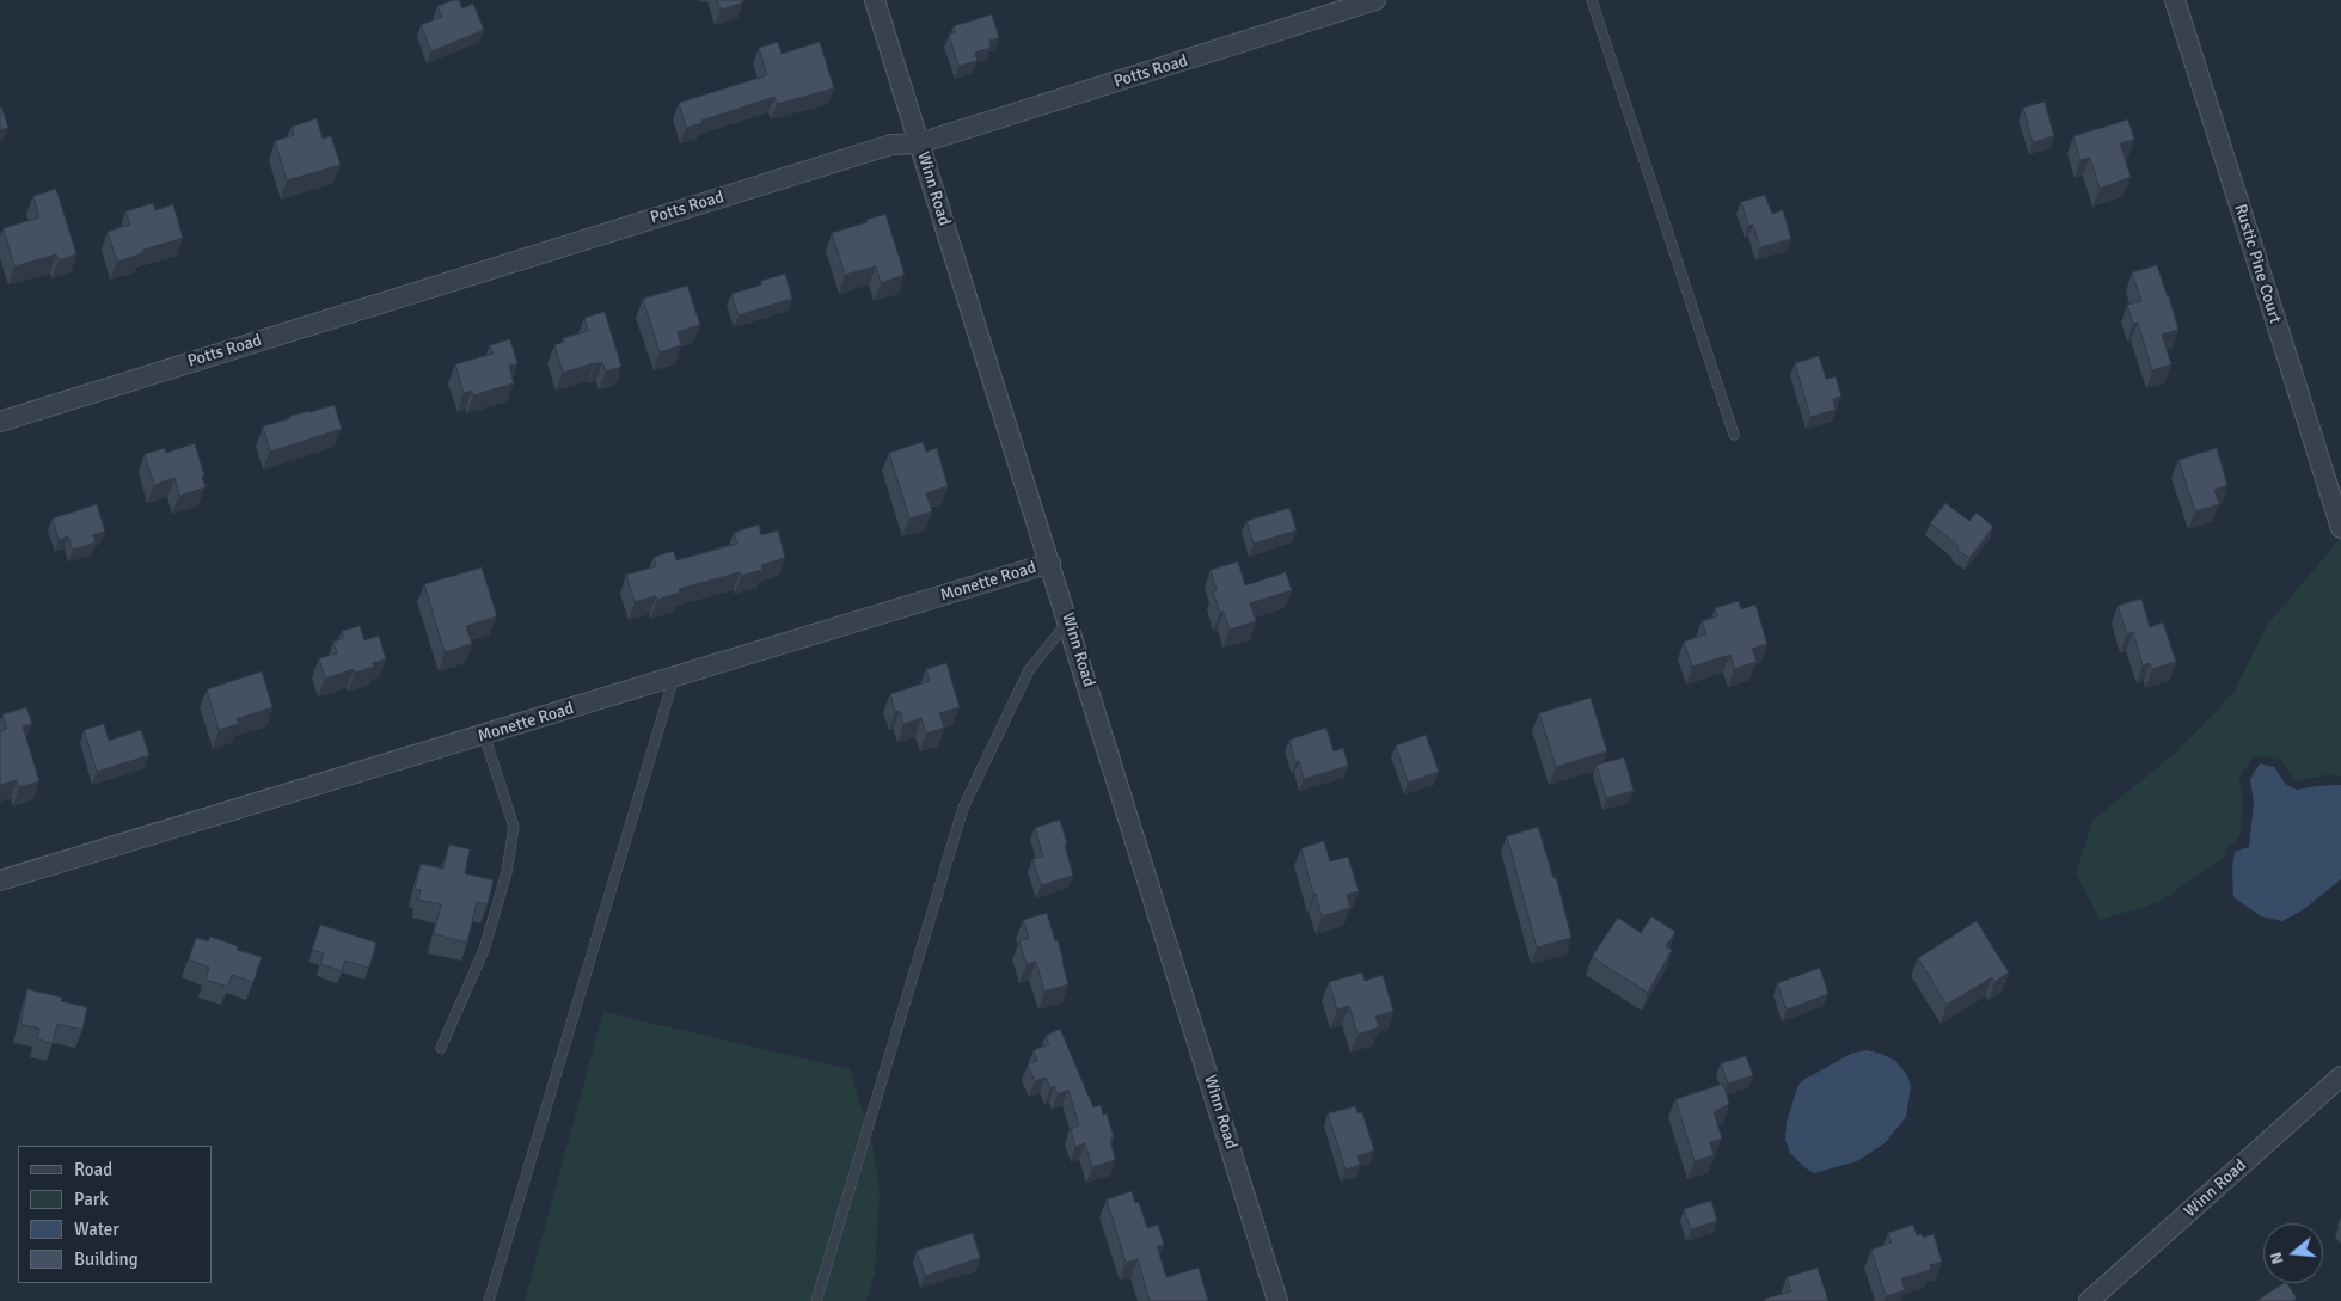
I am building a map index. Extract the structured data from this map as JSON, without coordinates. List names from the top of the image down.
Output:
{
  "streets": {
    "street": [
      "Potts Road",
      "Winn Road",
      "Rustic Pine Court",
      "Monette Road"
    ]
  },
  "crossings": [
    ["Potts Road", "Winn Road"],
    ["Winn Road", "Monette Road"]
  ],
  "legend": [
    "Road",
    "Park",
    "Water",
    "Building"
  ],
  "north": "left"
}
